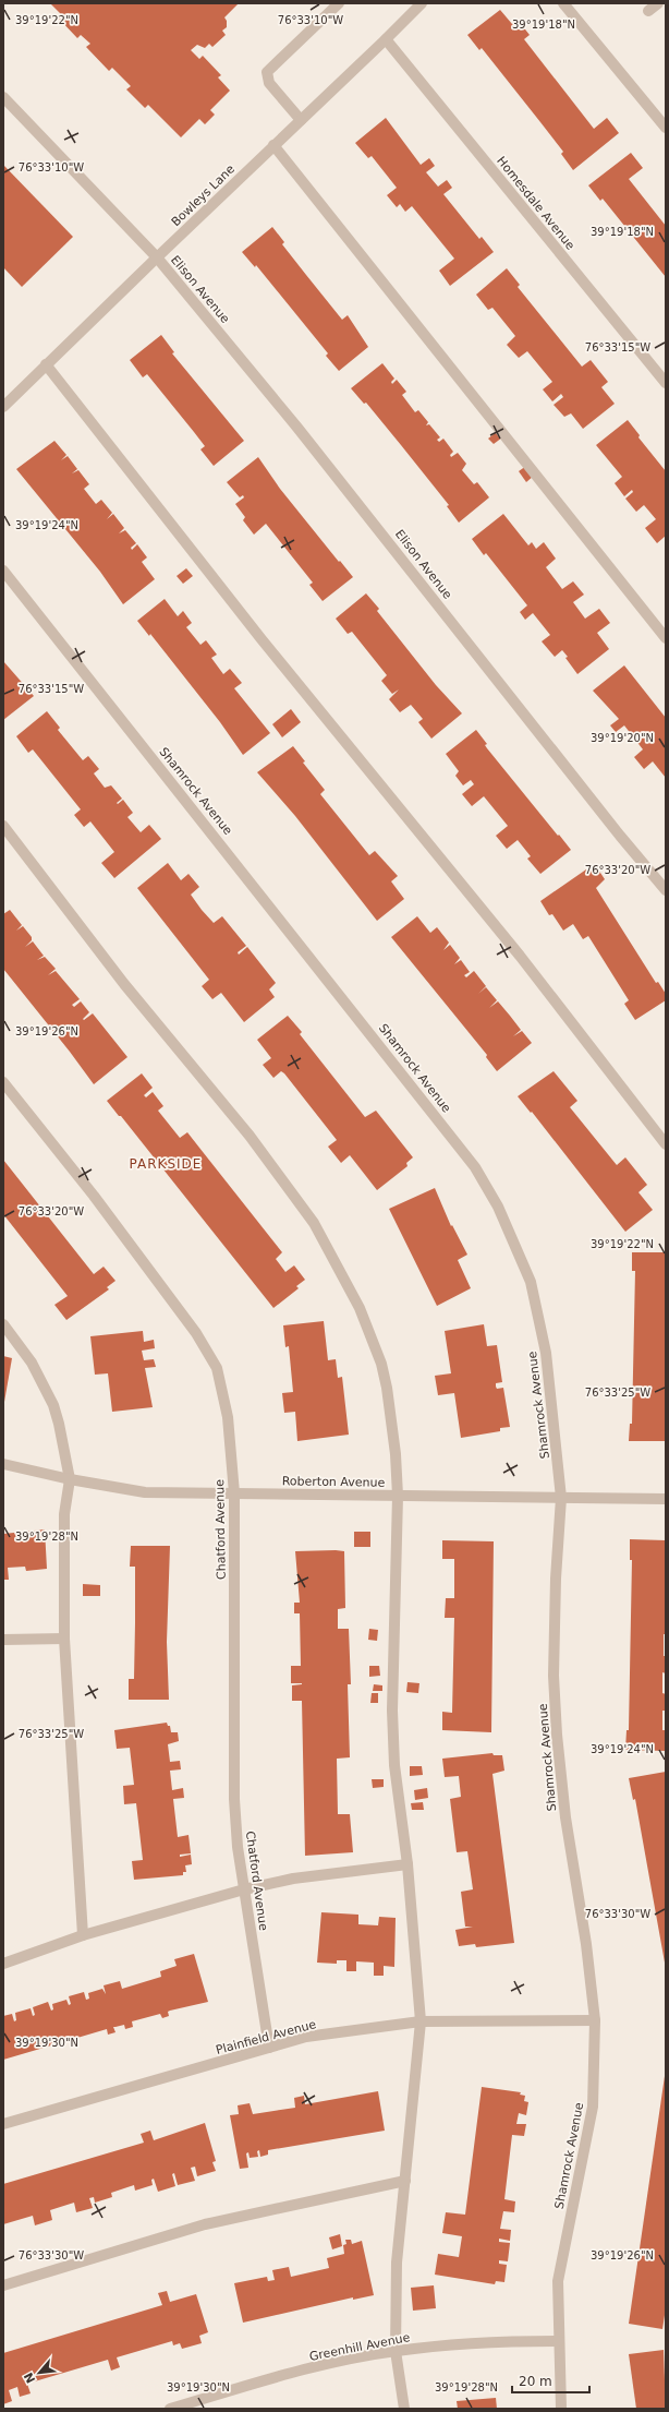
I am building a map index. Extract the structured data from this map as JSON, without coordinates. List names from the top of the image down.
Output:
{
  "streets": {
    "street": [
      "Bowleys Lane",
      "Homesdale Avenue",
      "Elison Avenue",
      "Shamrock Avenue",
      "Roberton Avenue",
      "Chatford Avenue",
      "Plainfield Avenue",
      "Greenhill Avenue"
    ]
  },
  "crossings": [
    ["Bowleys Lane", "Homesdale Avenue"],
    ["Bowleys Lane", "Elison Avenue"],
    ["Shamrock Avenue", "Roberton Avenue"],
    ["Shamrock Avenue", "Plainfield Avenue"],
    ["Shamrock Avenue", "Greenhill Avenue"],
    ["Roberton Avenue", "Chatford Avenue"],
    ["Chatford Avenue", "Plainfield Avenue"]
  ],
  "districts": ["PARKSIDE"],
  "scale_bar": "20 m",
  "north": "bottom left",
  "coordinates": [
    "39°19'22\"N",
    "76°33'10\"W",
    "39°19'18\"N",
    "76°33'15\"W",
    "39°19'24\"N",
    "39°19'20\"N",
    "76°33'20\"W",
    "39°19'26\"N",
    "76°33'25\"W",
    "39°19'28\"N",
    "76°33'30\"W",
    "39°19'30\"N"
  ]
}
